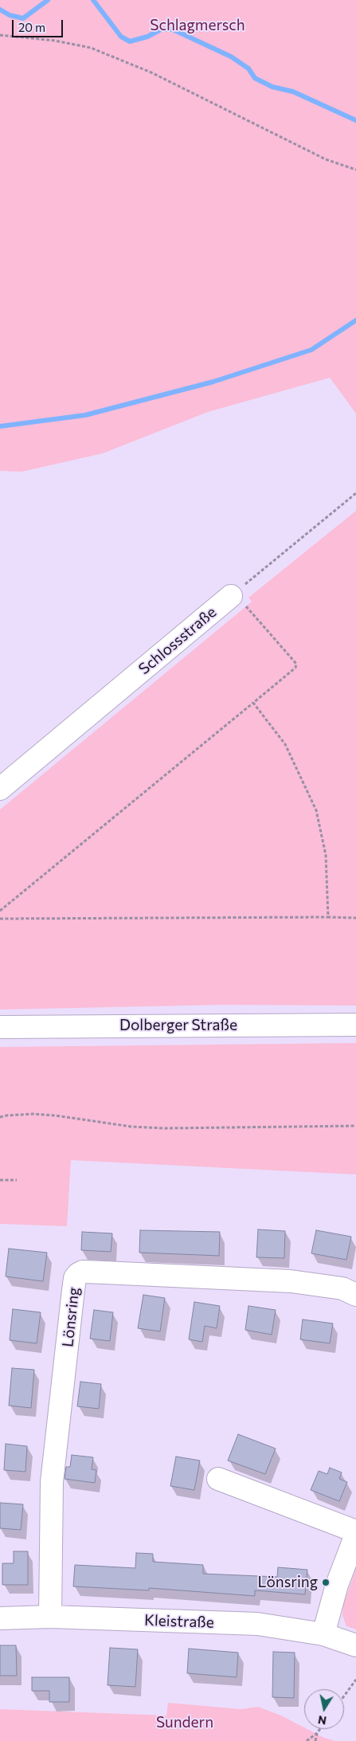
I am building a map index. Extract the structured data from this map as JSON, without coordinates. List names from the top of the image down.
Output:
{
  "streets": {
    "street": [
      "Schlossstraße",
      "Dolberger Straße",
      "Lönsring",
      "Kleistraße"
    ]
  },
  "crossings": [
    ["Lönsring", "Kleistraße"]
  ],
  "parks": ["Schlagmersch", "Sundern"],
  "places": ["Lönsring"],
  "scale_bar": "20 m",
  "north": "bottom"
}
